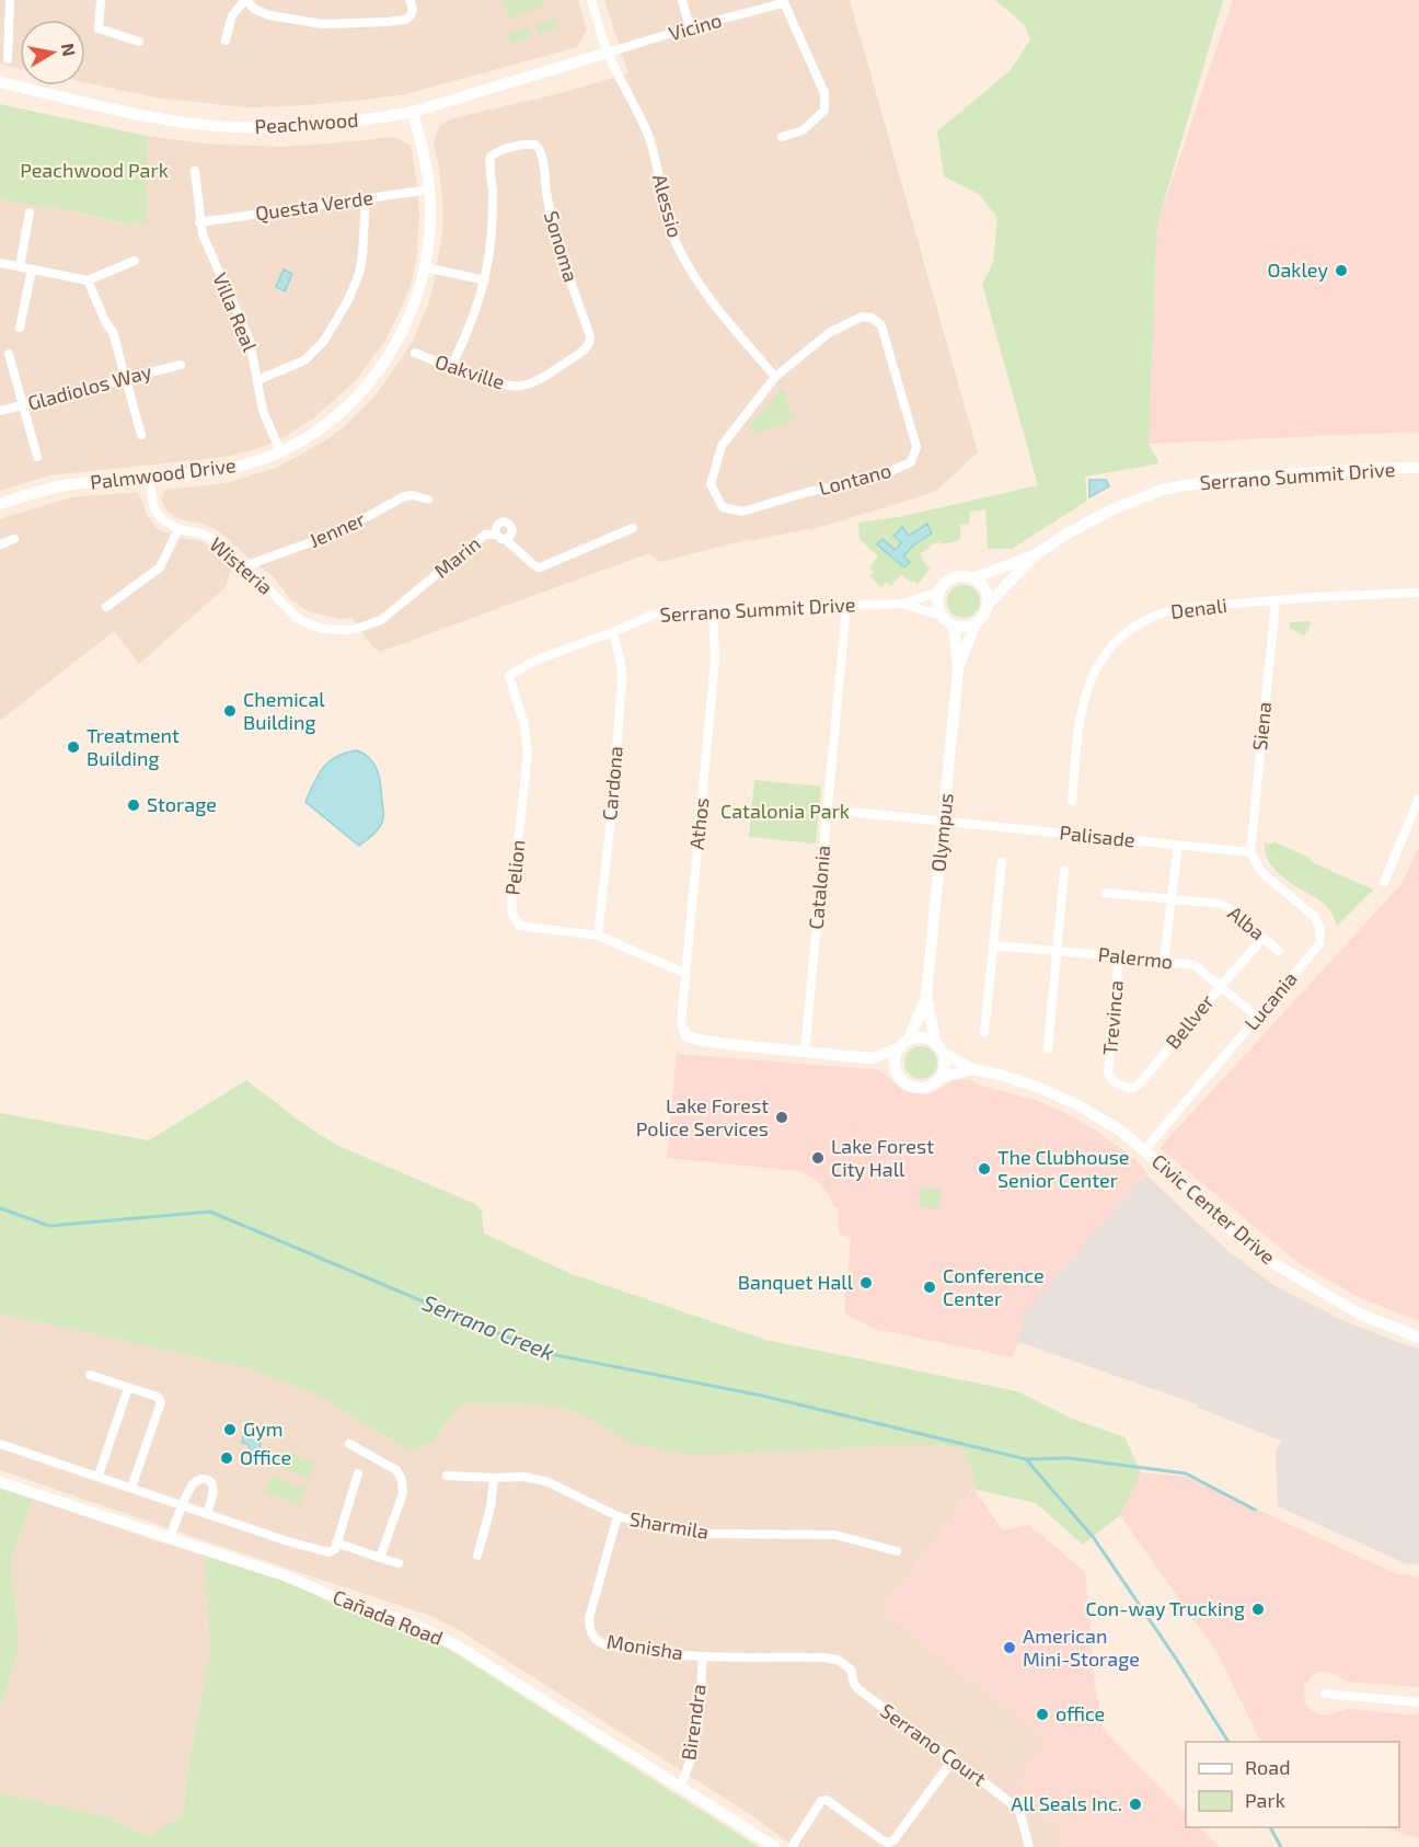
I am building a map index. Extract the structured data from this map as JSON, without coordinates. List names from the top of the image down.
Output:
{
  "streets": {
    "street": [
      "Vicino",
      "Peachwood",
      "Questa Verde",
      "Alessio",
      "Sonoma",
      "Villa Real",
      "Oakville",
      "Gladiolos Way",
      "Palmwood Drive",
      "Serrano Summit Drive",
      "Lontano",
      "Jenner",
      "Marin",
      "Wisteria",
      "Denali",
      "Siena",
      "Cardona",
      "Athos",
      "Olympus",
      "Palisade",
      "Pelion",
      "Catalonia",
      "Alba",
      "Palermo",
      "Lucania",
      "Trevinca",
      "Bellver",
      "Civic Center Drive",
      "Sharmila",
      "Cañada Road",
      "Monisha",
      "Birendra",
      "Serrano Court"
    ]
  },
  "crossings": [
    ["Vicino", "Peachwood"],
    ["Vicino", "Alessio"],
    ["Peachwood", "Alessio"],
    ["Peachwood", "Palmwood Drive"],
    ["Questa Verde", "Villa Real"],
    ["Questa Verde", "Palmwood Drive"],
    ["Alessio", "Lontano"],
    ["Sonoma", "Oakville"],
    ["Villa Real", "Palmwood Drive"],
    ["Palmwood Drive", "Wisteria"],
    ["Serrano Summit Drive", "Cardona"],
    ["Serrano Summit Drive", "Athos"],
    ["Serrano Summit Drive", "Olympus"],
    ["Serrano Summit Drive", "Pelion"],
    ["Serrano Summit Drive", "Catalonia"],
    ["Jenner", "Wisteria"],
    ["Marin", "Wisteria"],
    ["Denali", "Siena"],
    ["Siena", "Palisade"],
    ["Siena", "Lucania"],
    ["Cardona", "Pelion"],
    ["Athos", "Pelion"],
    ["Athos", "Civic Center Drive"],
    ["Olympus", "Palisade"],
    ["Olympus", "Civic Center Drive"],
    ["Palisade", "Catalonia"],
    ["Palisade", "Lucania"],
    ["Catalonia", "Civic Center Drive"],
    ["Alba", "Bellver"],
    ["Palermo", "Lucania"],
    ["Palermo", "Trevinca"],
    ["Palermo", "Bellver"],
    ["Lucania", "Civic Center Drive"],
    ["Trevinca", "Bellver"],
    ["Sharmila", "Monisha"],
    ["Cañada Road", "Birendra"],
    ["Monisha", "Birendra"],
    ["Monisha", "Serrano Court"]
  ],
  "water": ["Serrano Creek"],
  "parks": ["Peachwood Park", "Catalonia Park"],
  "places": [
    "Oakley",
    "Chemical Building",
    "Treatment Building",
    "Storage",
    "Lake Forest Police Services",
    "Lake Forest City Hall",
    "The Clubhouse Senior Center",
    "Banquet Hall",
    "Conference Center",
    "Gym",
    "Office",
    "Con-way Trucking",
    "American Mini-Storage",
    "office",
    "All Seals Inc."
  ],
  "legend": ["Road", "Park"],
  "north": "right"
}
